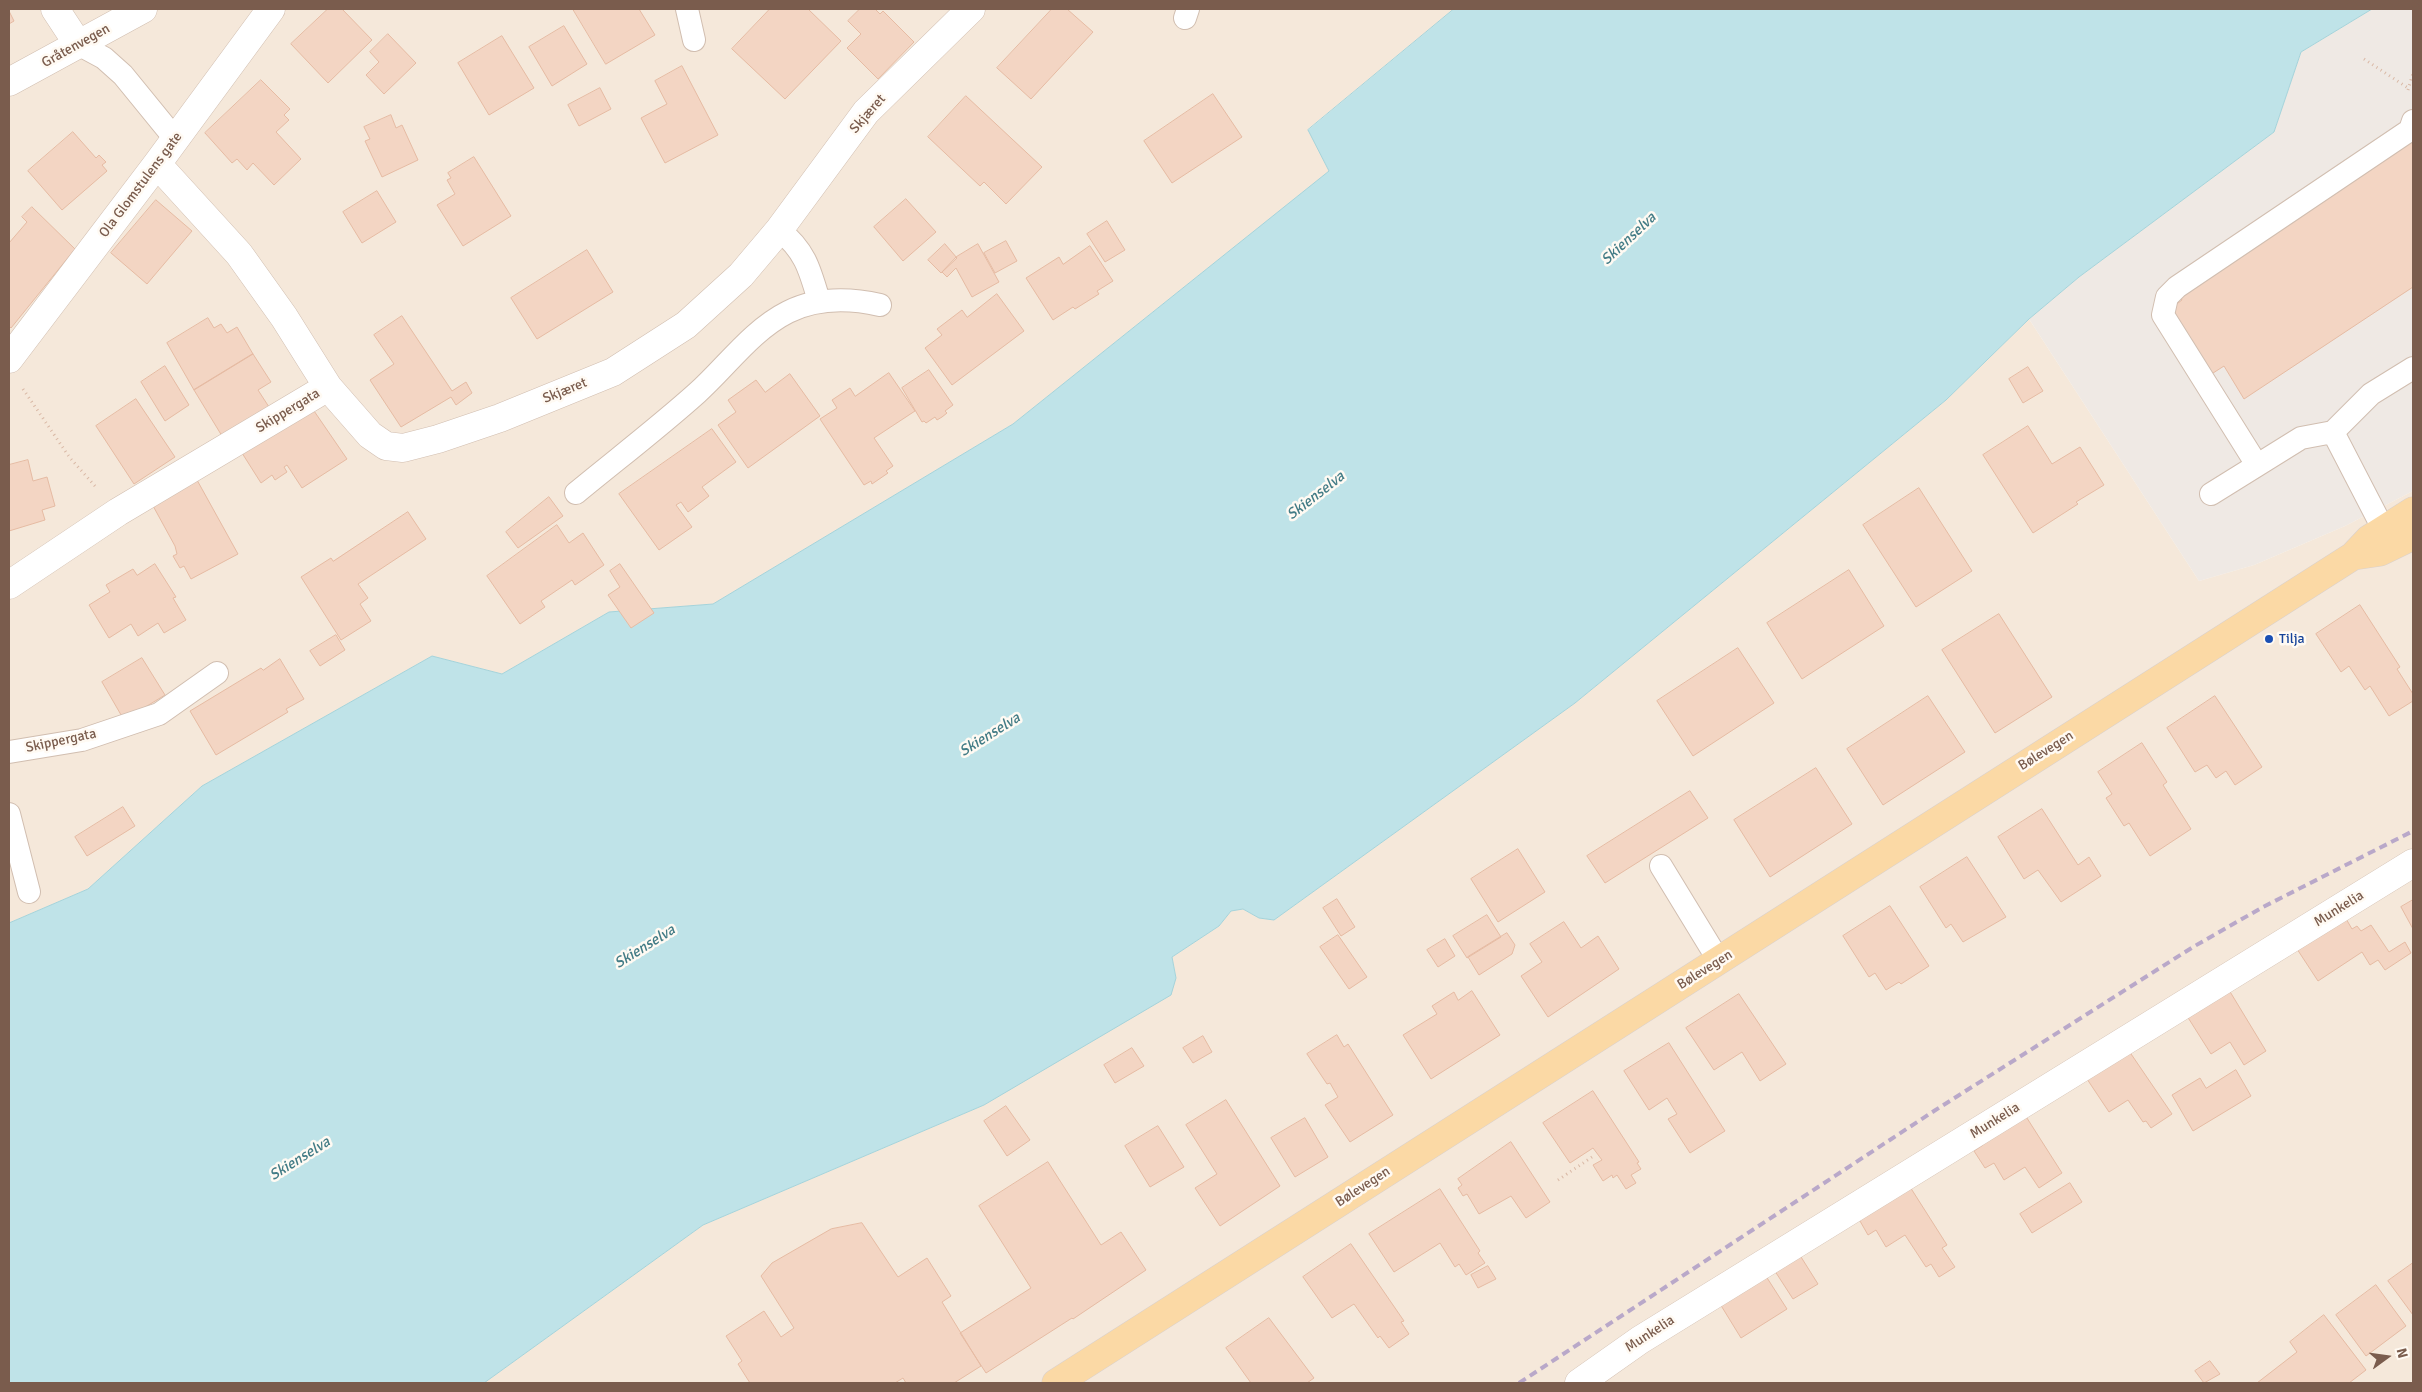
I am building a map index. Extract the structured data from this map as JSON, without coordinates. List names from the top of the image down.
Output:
{
  "streets": {
    "main road": ["Bølevegen"],
    "street": [
      "Gråtenvegen",
      "Skjæret",
      "Ola Glomstulens gate",
      "Skippergata",
      "Munkelia"
    ]
  },
  "crossings": [
    ["Skjæret", "Skippergata"],
    ["Ola Glomstulens gate", "Skippergata"]
  ],
  "water": ["Skienselva"],
  "places": ["Tilja"],
  "north": "right"
}
